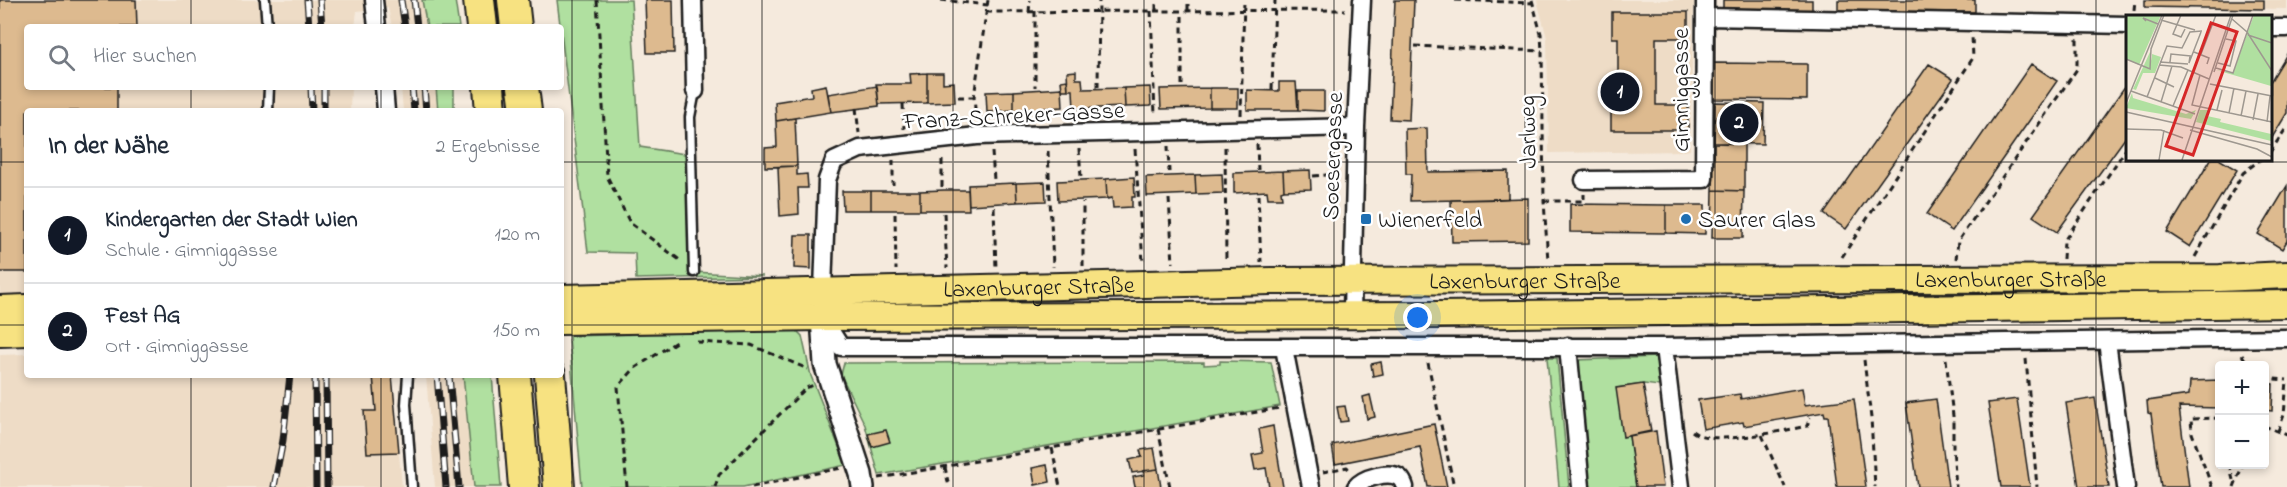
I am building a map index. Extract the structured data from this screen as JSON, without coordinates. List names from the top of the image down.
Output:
{
  "streets": {
    "main road": ["Laxenburger Straße"],
    "street": ["Gimniggasse", "Franz-Schreker-Gasse", "Soesergasse"],
    "path": ["Jarlweg"]
  },
  "crossings": [
    ["Franz-Schreker-Gasse", "Soesergasse"],
    ["Franz-Schreker-Gasse", "Laxenburger Straße"],
    ["Soesergasse", "Laxenburger Straße"]
  ],
  "places": {
    "transit": ["Wienerfeld"],
    "other": ["Saurer Glas"]
  },
  "page": {
    "search": "Hier suchen",
    "pins": ["1", "2"],
    "heading": ["In der Nähe", "2 Ergebnisse"],
    "list": [
      {
        "mark": "1",
        "name": "Kindergarten der Stadt Wien",
        "note": "Schule · Gimniggasse",
        "value": "120 m"
      },
      {
        "mark": "2",
        "name": "Fest AG",
        "note": "Ort · Gimniggasse",
        "value": "150 m"
      }
    ],
    "map_buttons": ["+", "−"]
  }
}
